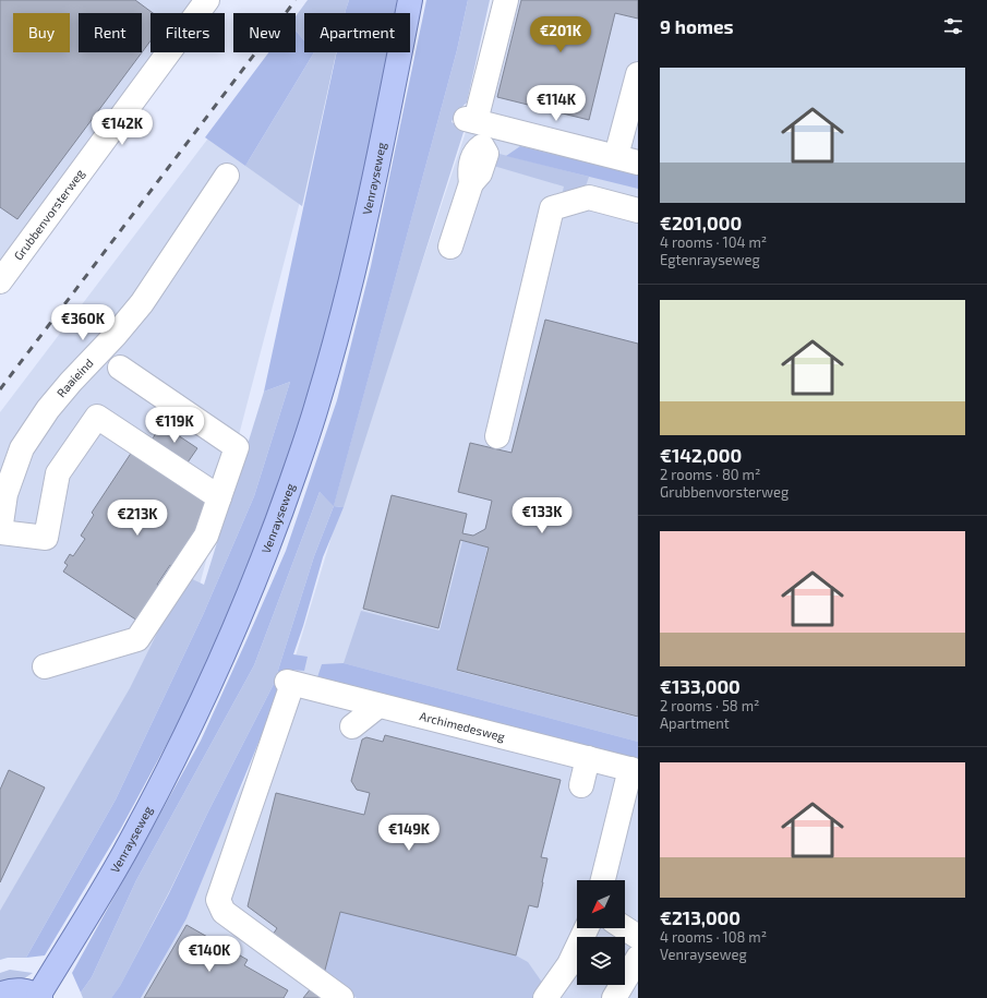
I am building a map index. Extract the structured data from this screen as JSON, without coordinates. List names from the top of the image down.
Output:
{
  "streets": {
    "main road": ["Venrayseweg"],
    "street": ["Grubbenvorsterweg", "Raaieind", "Archimedesweg"]
  },
  "north": "bottom left",
  "page": {
    "heading": "9 homes",
    "chip": [
      "Buy",
      "Rent",
      "Filters",
      "New",
      "Apartment"
    ],
    "price": [
      "€201K",
      "€114K",
      "€142K",
      "€360K",
      "€119K",
      "€133K",
      "€213K",
      "€149K",
      "€140K"
    ],
    "list": [
      {
        "name": "€201,000",
        "note": "4 rooms · 104 m² · Egtenrayseweg"
      },
      {
        "name": "€142,000",
        "note": "2 rooms · 80 m² · Grubbenvorsterweg"
      },
      {
        "name": "€133,000",
        "note": "2 rooms · 58 m² · Apartment"
      },
      {
        "name": "€213,000",
        "note": "4 rooms · 108 m² · Venrayseweg"
      }
    ]
  }
}
